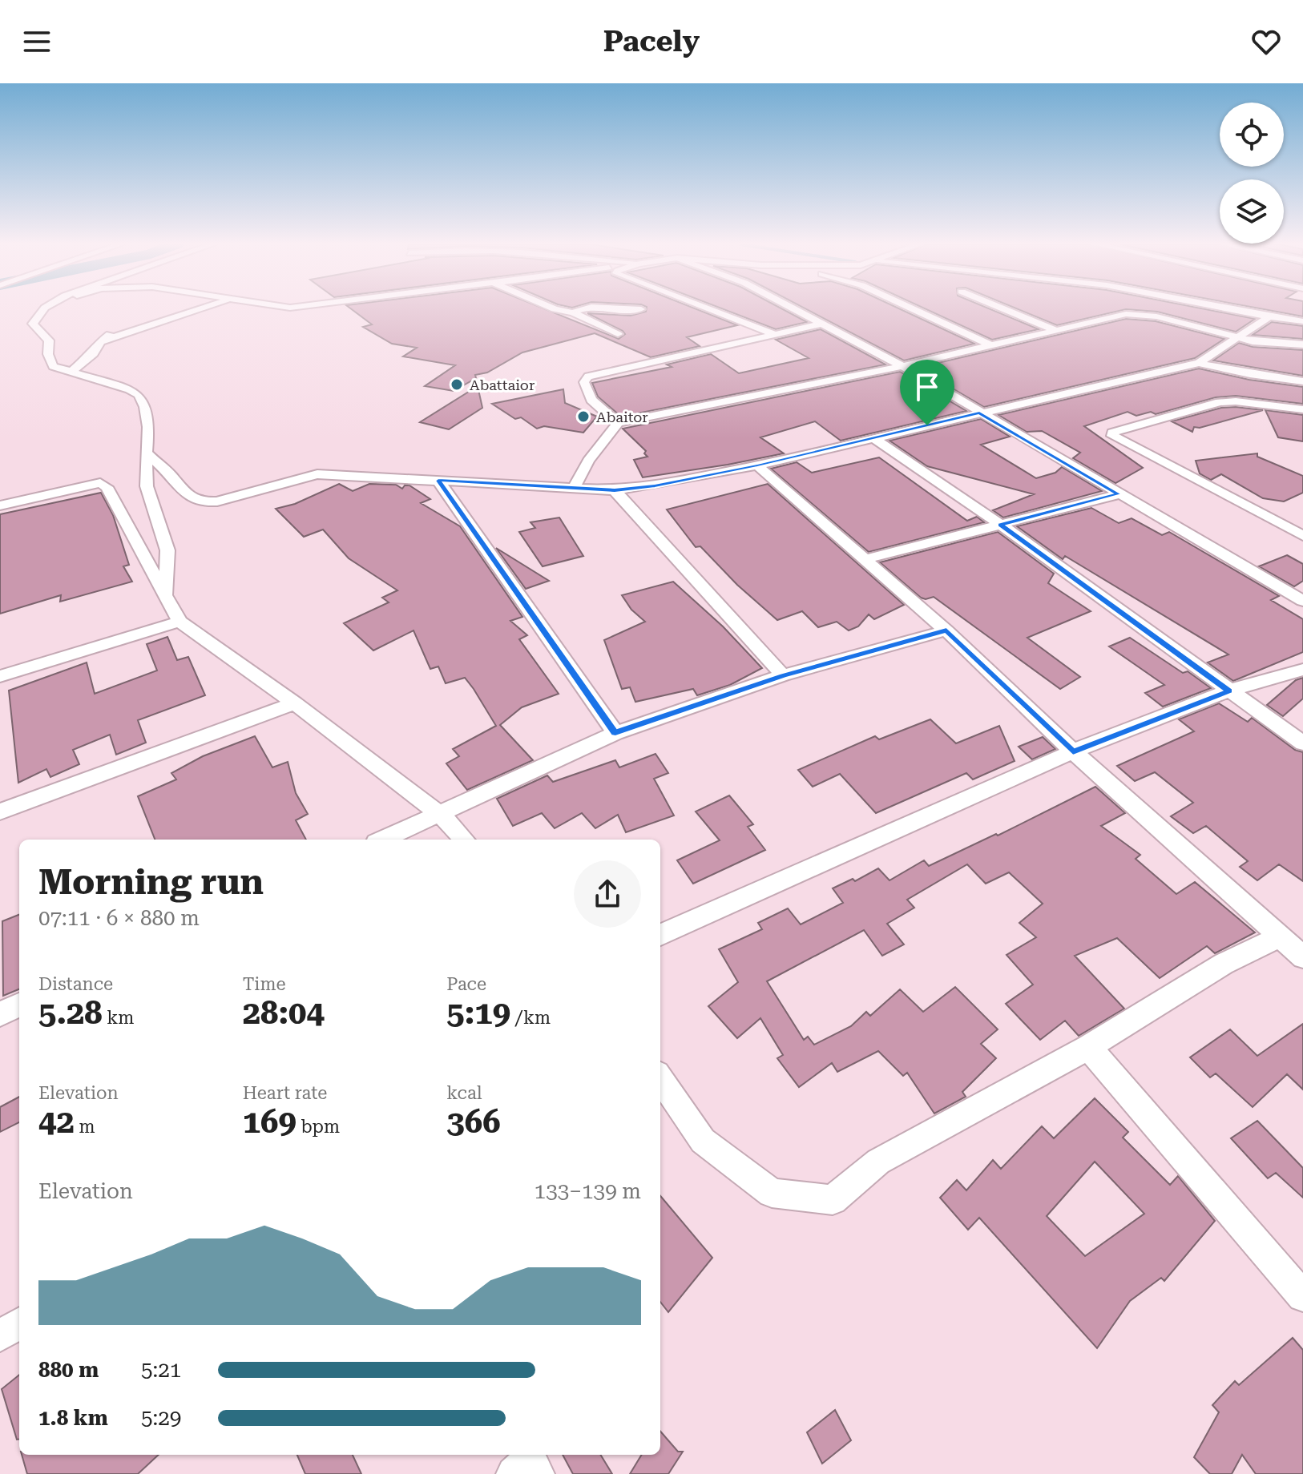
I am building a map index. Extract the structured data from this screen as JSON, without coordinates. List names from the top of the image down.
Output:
{
  "places": ["Abattaior", "Abaitor"],
  "page": {
    "header": "Pacely",
    "heading": ["Morning run", "07:11 · 6 × 880 m"],
    "stats": [
      ["Distance", "5.28 km"],
      ["Time", "28:04"],
      ["Pace", "5:19 /km"],
      ["Elevation", "42 m"],
      ["Heart rate", "169 bpm"],
      ["kcal", "366"]
    ],
    "chart": ["Elevation", "133–139 m"],
    "list": [
      {
        "name": "880 m",
        "note": "5:21"
      },
      {
        "name": "1.8 km",
        "note": "5:29"
      }
    ]
  }
}
